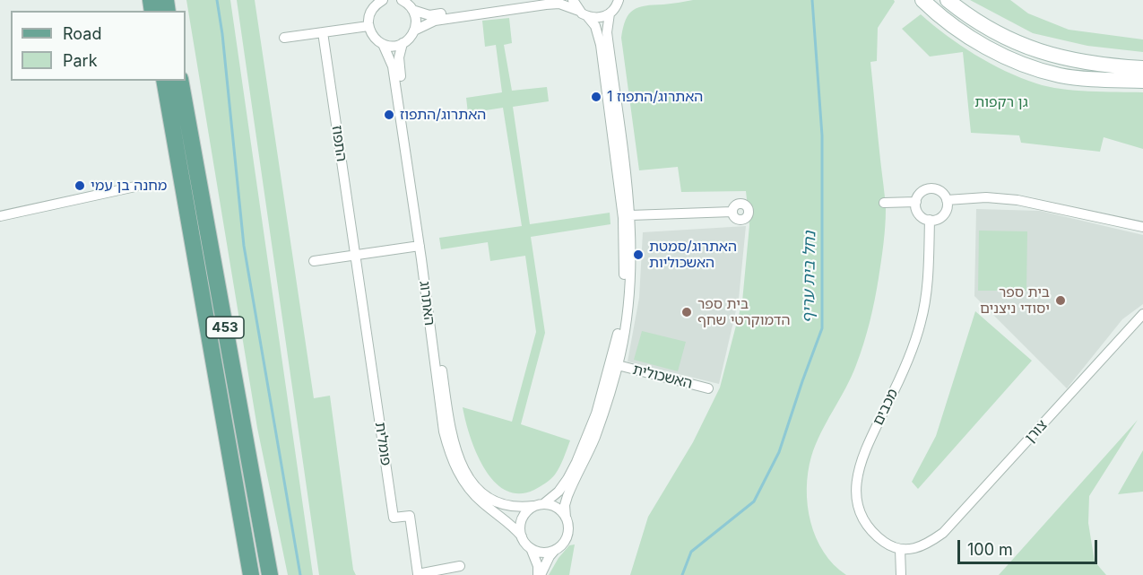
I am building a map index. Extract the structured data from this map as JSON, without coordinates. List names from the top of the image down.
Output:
{
  "streets": {
    "main road": ["453"],
    "street": [
      "התפוז",
      "האתרוג",
      "האשכולית",
      "מכבים",
      "צורן",
      "פומלית"
    ]
  },
  "crossings": [
    ["התפוז", "פומלית"],
    ["מכבים", "צורן"]
  ],
  "water": ["נחל בית עריף"],
  "parks": ["גן רקפות"],
  "places": [
    "האתרוג/התפוז 1",
    "האתרוג/התפוז",
    "מחנה בן עמי",
    "האתרוג/סמטת האשכוליות",
    "בית ספר יסודי ניצנים",
    "בית ספר הדמוקרטי שחף"
  ],
  "legend": ["Road", "Park"],
  "scale_bar": "100 m"
}
